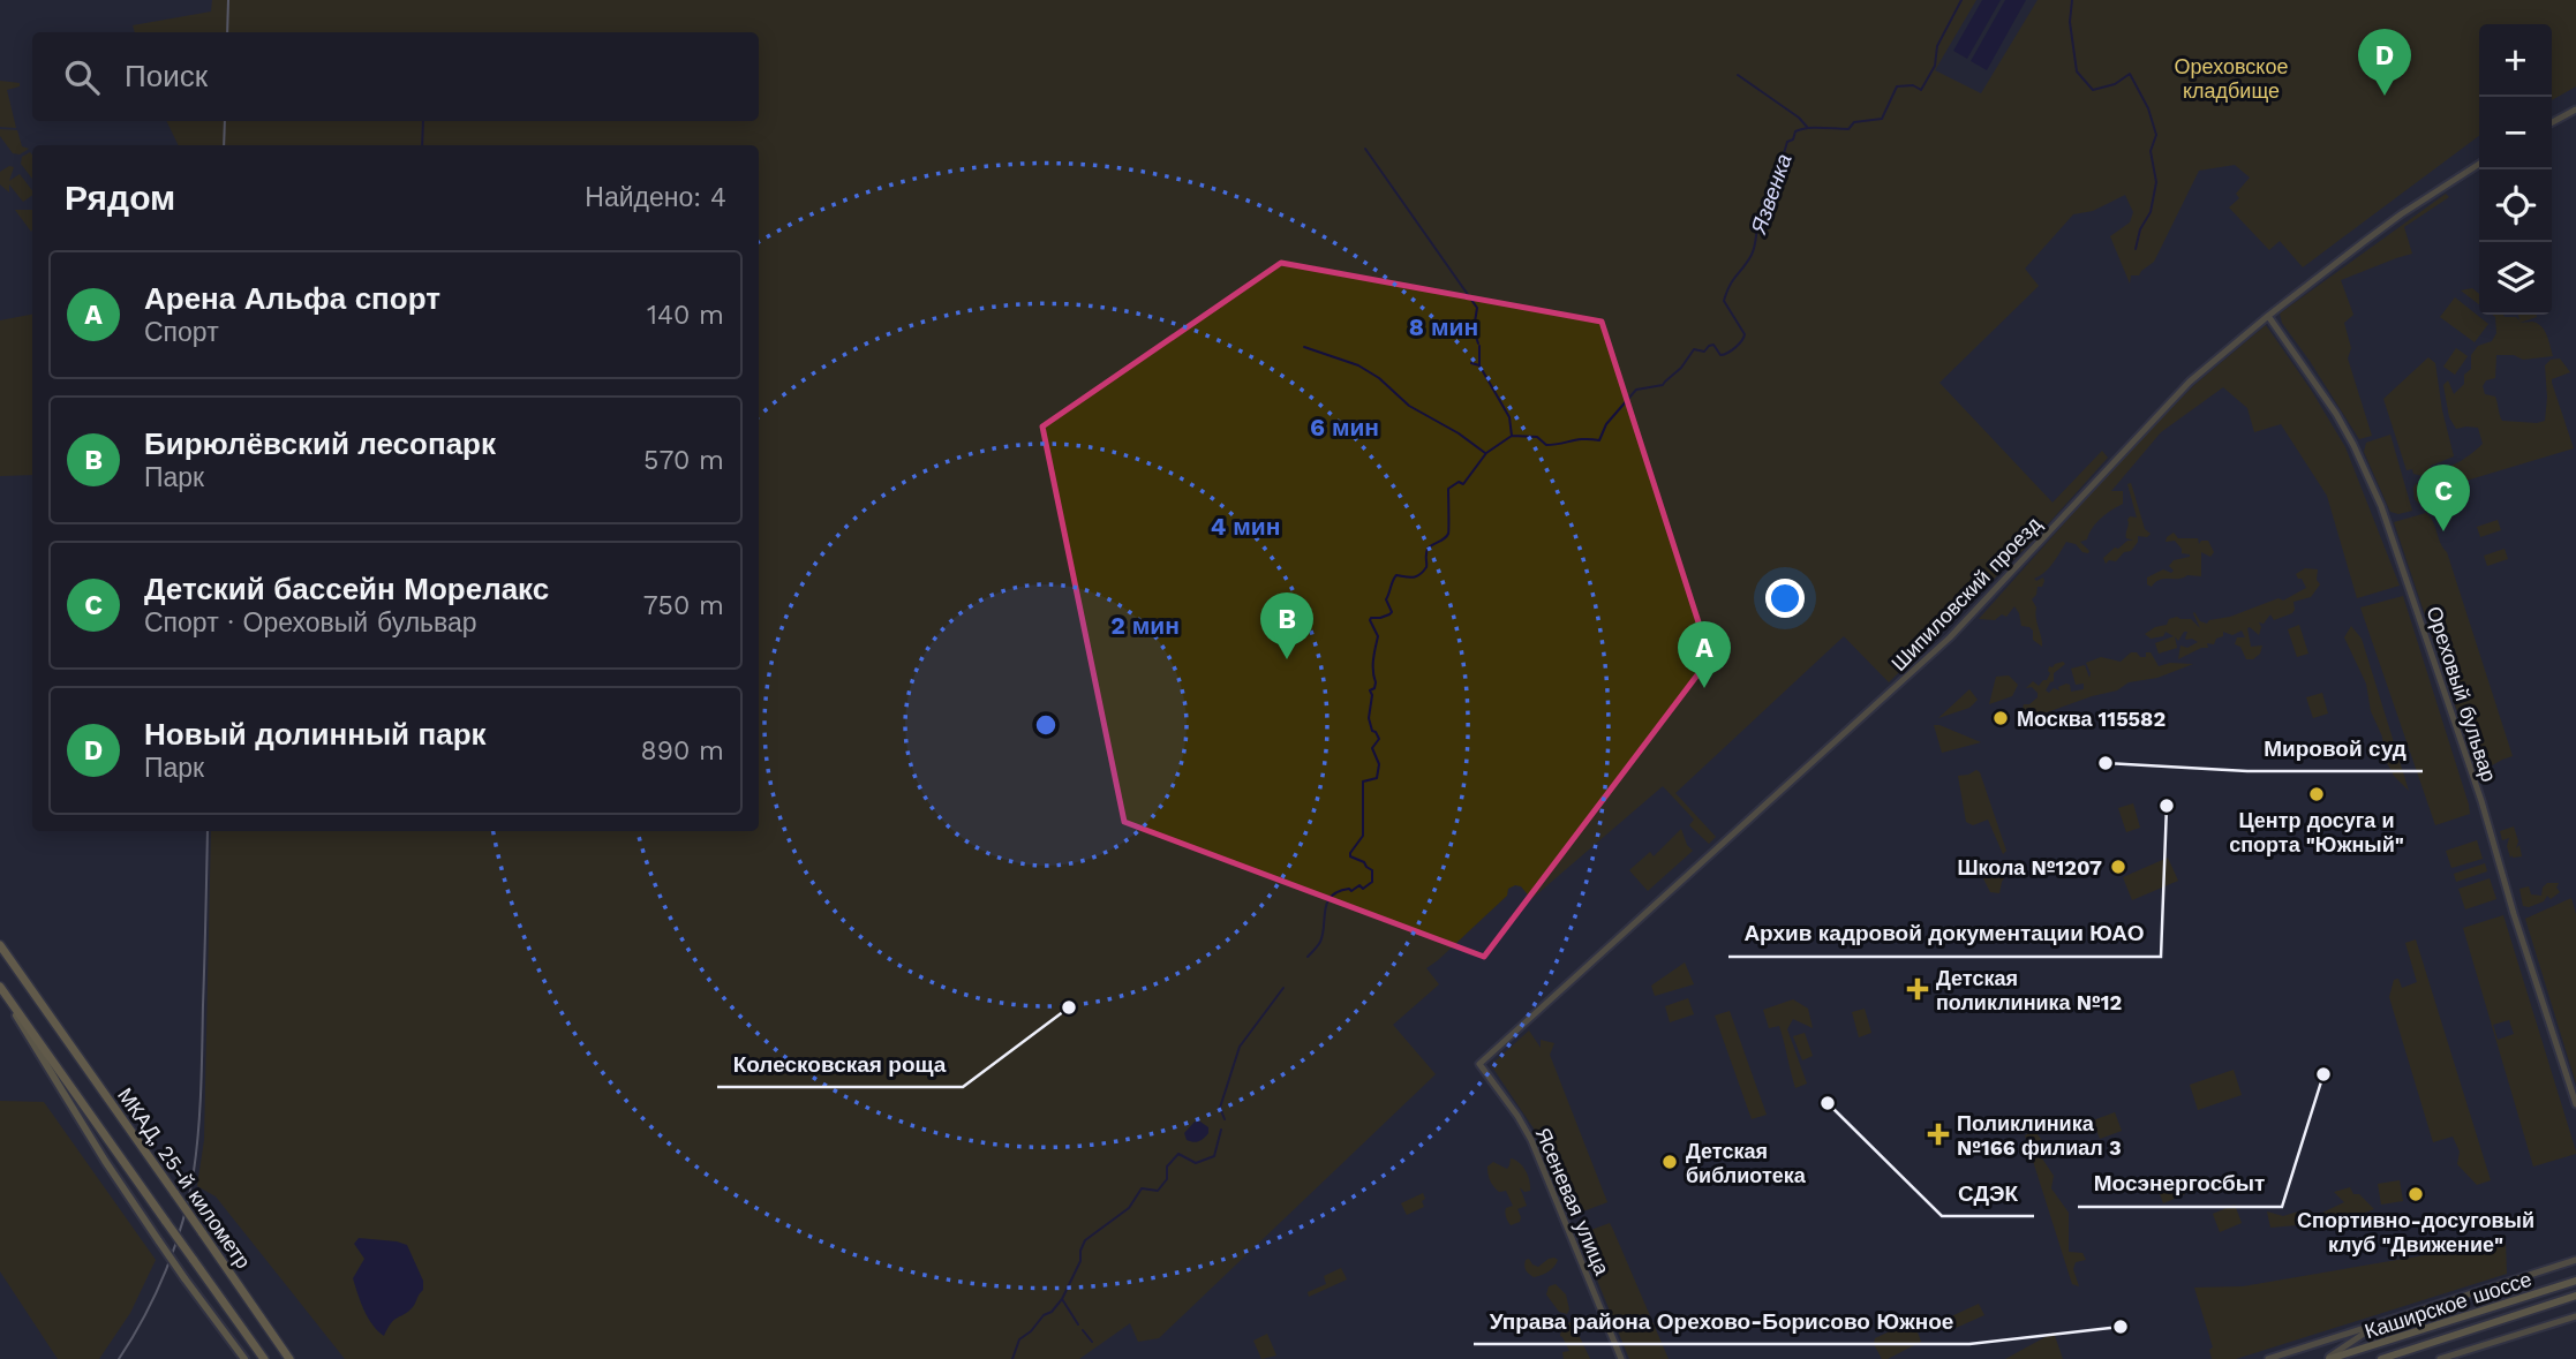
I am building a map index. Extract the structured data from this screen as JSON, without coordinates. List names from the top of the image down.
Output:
{
  "streets": {
    "highway": ["МКАД, 25-й километр"],
    "main road": [
      "Шипиловский проезд",
      "Ореховый бульвар",
      "Ясеневая улица",
      "Каширское шоссе"
    ]
  },
  "crossings": [
    ["Шипиловский проезд", "Ореховый бульвар"],
    ["Шипиловский проезд", "Ясеневая улица"]
  ],
  "water": ["Язвенка"],
  "parks": ["Ореховское кладбище"],
  "places": {
    "other": [
      "Москва 115582",
      "Мировой суд",
      "Центр досуга и спорта \"Южный\"",
      "Архив кадровой документации ЮАО",
      "Школа №1207",
      "Колесковская роща",
      "Мосэнергосбыт",
      "СДЭК",
      "Детская библиотека",
      "Спортивно-досуговый клуб \"Движение\"",
      "Управа района Орехово-Борисово Южное"
    ],
    "health": ["Детская поликлиника №12", "Поликлиника №166 филиал 3"]
  },
  "page": {
    "map_buttons": ["+", "−"],
    "pins": [
      "D",
      "C",
      "B",
      "A"
    ],
    "search": "Поиск",
    "heading": ["Рядом", "Найдено: 4"],
    "list": [
      {
        "mark": "A",
        "name": "Арена Альфа спорт",
        "note": "Спорт",
        "value": "140 m"
      },
      {
        "mark": "B",
        "name": "Бирюлёвский лесопарк",
        "note": "Парк",
        "value": "570 m"
      },
      {
        "mark": "C",
        "name": "Детский бассейн Морелакс",
        "note": "Спорт · Ореховый бульвар",
        "value": "750 m"
      },
      {
        "mark": "D",
        "name": "Новый долинный парк",
        "note": "Парк",
        "value": "890 m"
      }
    ]
  },
  "rings": [
    "8 мин",
    "6 мин",
    "4 мин",
    "2 мин"
  ]
}
